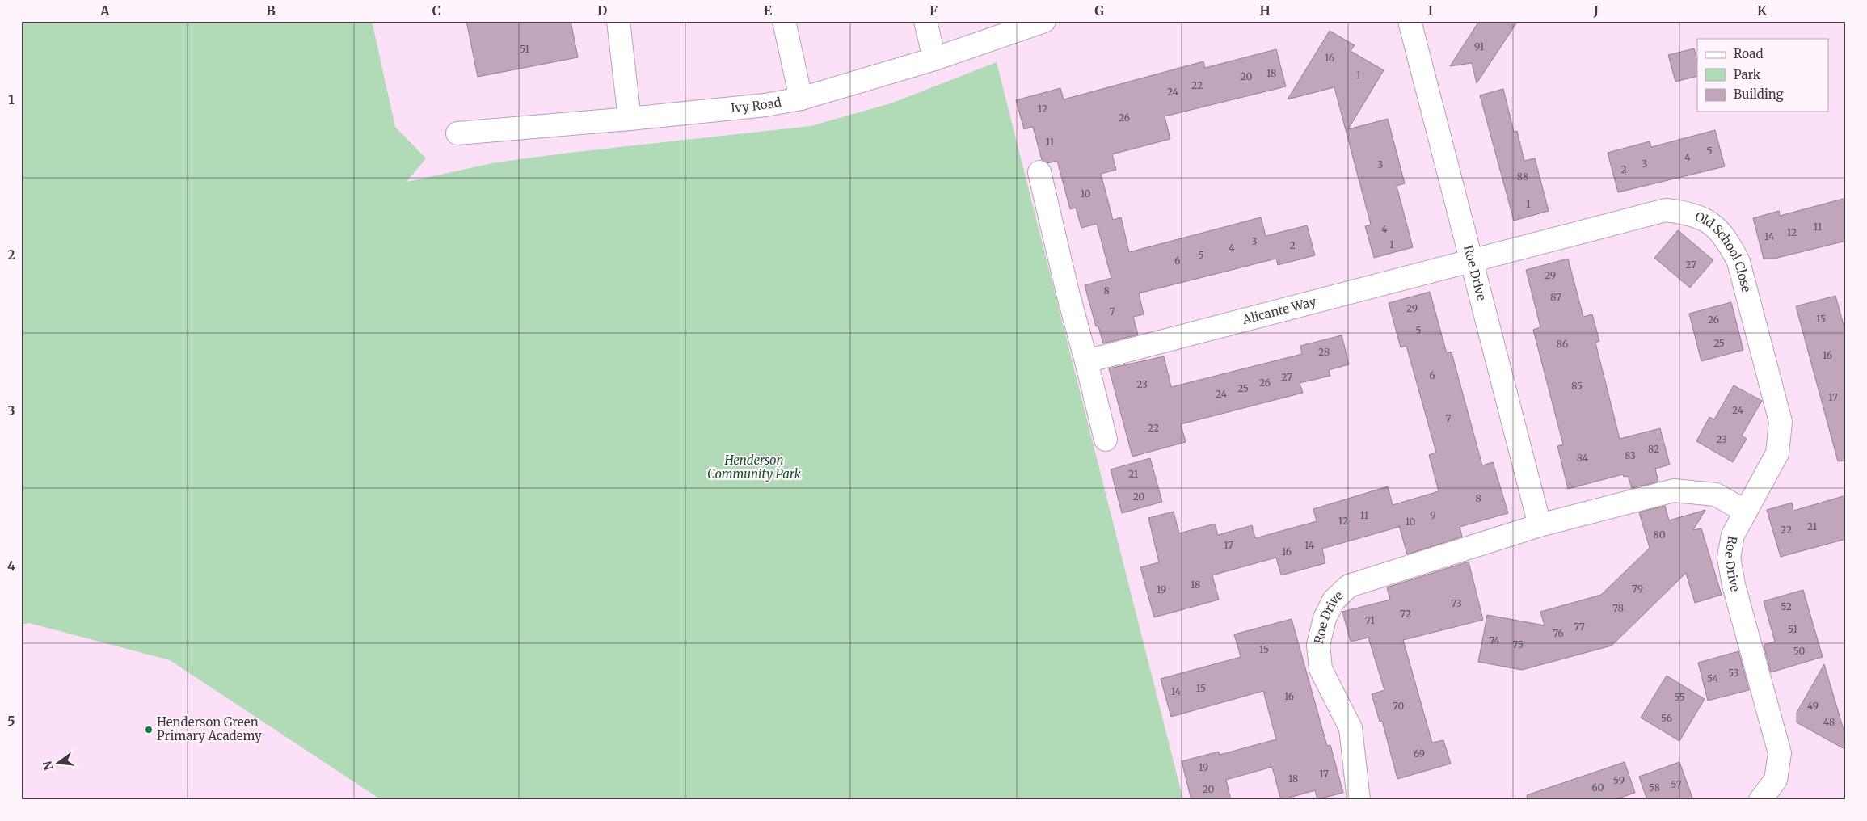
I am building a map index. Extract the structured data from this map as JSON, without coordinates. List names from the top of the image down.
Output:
{
  "streets": {
    "street": [
      "Ivy Road",
      "Old School Close",
      "Roe Drive",
      "Alicante Way"
    ]
  },
  "crossings": [
    ["Old School Close", "Roe Drive"],
    ["Old School Close", "Alicante Way"],
    ["Roe Drive", "Alicante Way"]
  ],
  "parks": ["Henderson Community Park"],
  "places": ["Henderson Green Primary Academy"],
  "house_numbers": [
    "91",
    "51",
    "16",
    "18",
    "1",
    "20",
    "22",
    "24",
    "12",
    "26",
    "11",
    "5",
    "4",
    "3",
    "3",
    "2",
    "88",
    "10",
    "1",
    "11",
    "4",
    "12",
    "14",
    "3",
    "1",
    "2",
    "4",
    "5",
    "6",
    "27",
    "29",
    "8",
    "87",
    "29",
    "7",
    "15",
    "26",
    "5",
    "25",
    "86",
    "28",
    "16",
    "6",
    "27",
    "26",
    "23",
    "85",
    "25",
    "24",
    "17",
    "24",
    "7",
    "22",
    "23",
    "82",
    "83",
    "84",
    "21",
    "20",
    "8",
    "11",
    "9",
    "12",
    "10",
    "21",
    "22",
    "80",
    "17",
    "14",
    "16",
    "18",
    "79",
    "19",
    "73",
    "52",
    "78",
    "72",
    "71",
    "77",
    "51",
    "76",
    "74",
    "75",
    "15",
    "50",
    "53",
    "54",
    "15",
    "14",
    "16",
    "55",
    "70",
    "49",
    "56",
    "48",
    "69",
    "19",
    "17",
    "18",
    "59",
    "57",
    "60",
    "58",
    "20"
  ],
  "legend": ["Road", "Park", "Building"],
  "north": "left",
  "grid": {
    "columns": [
      "A",
      "B",
      "C",
      "D",
      "E",
      "F",
      "G",
      "H",
      "I",
      "J",
      "K"
    ],
    "rows": [
      "1",
      "2",
      "3",
      "4",
      "5"
    ]
  }
}
